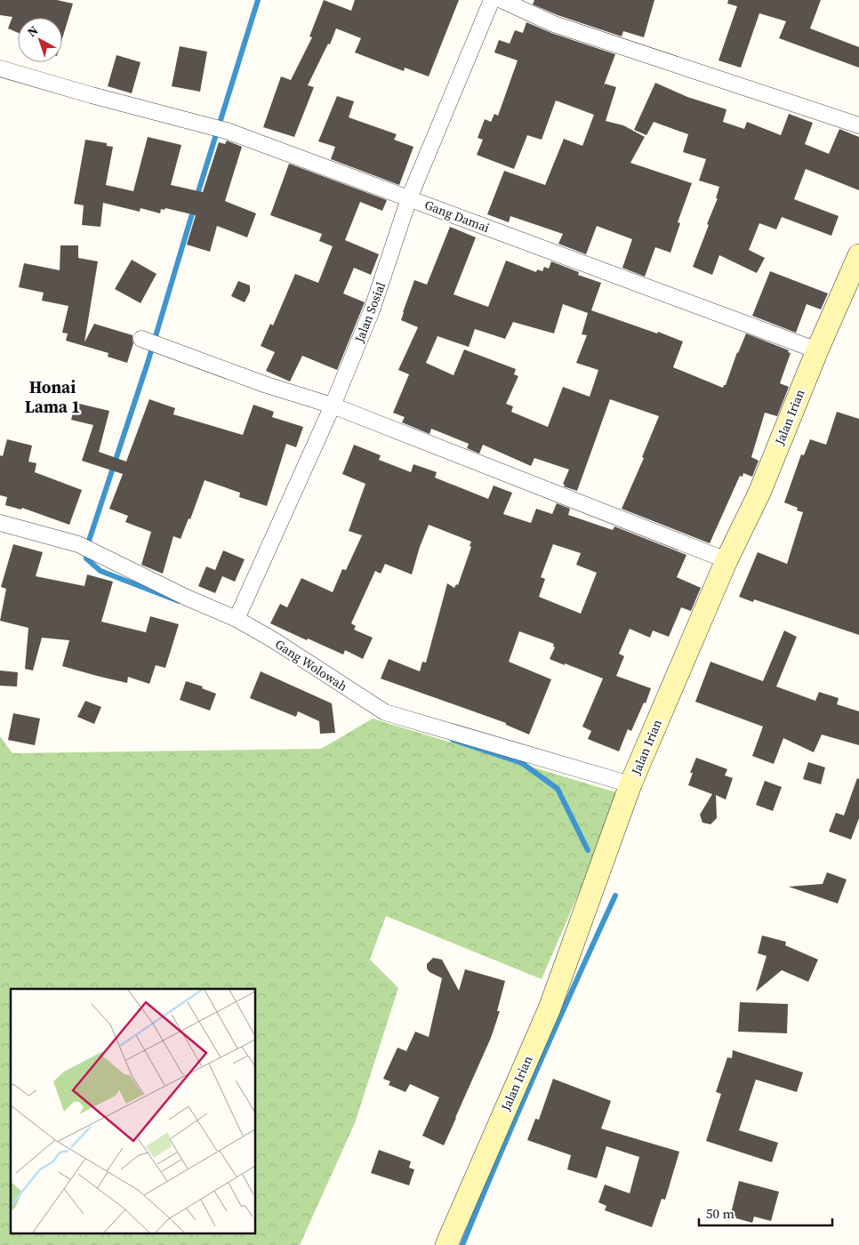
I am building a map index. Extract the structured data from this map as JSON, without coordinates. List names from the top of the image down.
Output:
{
  "streets": {
    "main road": ["Jalan Irian"],
    "street": ["Gang Damai", "Jalan Sosial", "Gang Wolowah"]
  },
  "crossings": [
    ["Gang Damai", "Jalan Sosial"],
    ["Gang Damai", "Jalan Irian"],
    ["Jalan Sosial", "Gang Wolowah"],
    ["Jalan Irian", "Gang Wolowah"]
  ],
  "districts": ["Honai Lama 1"],
  "scale_bar": "50 m",
  "north": "top left"
}
